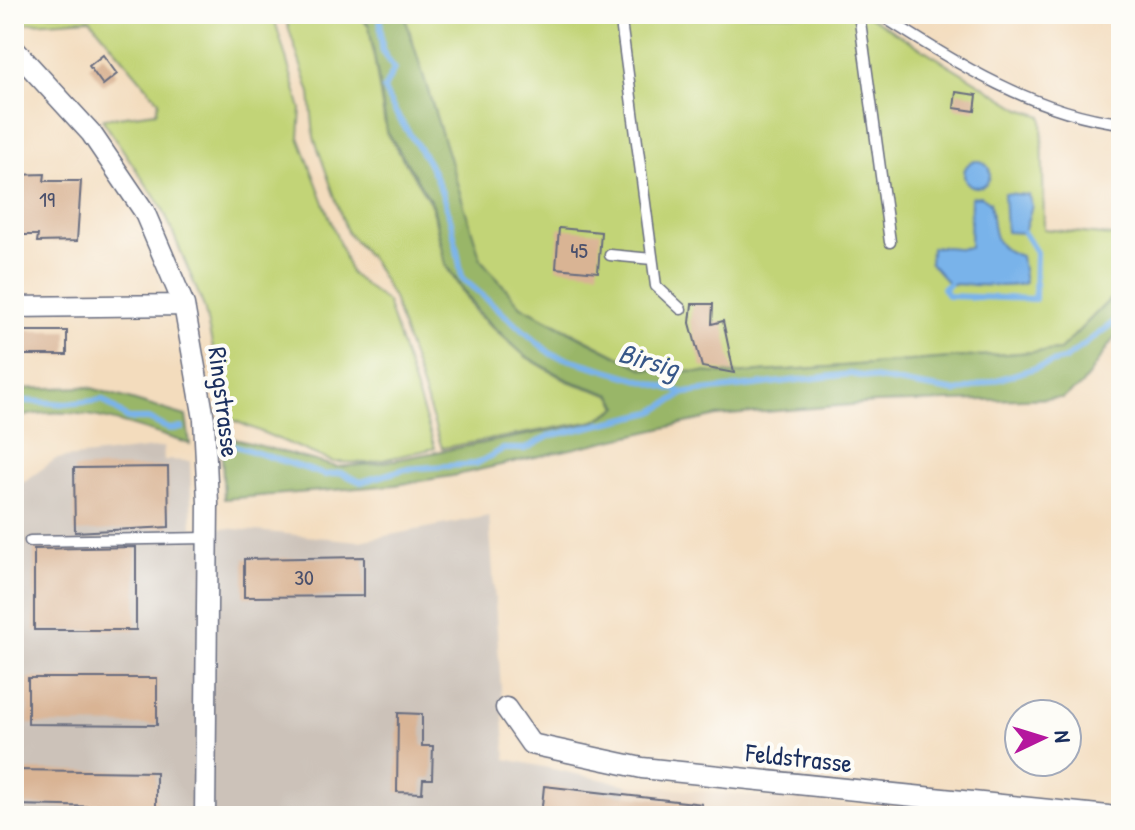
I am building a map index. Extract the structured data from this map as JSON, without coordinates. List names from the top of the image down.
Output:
{
  "streets": {
    "street": ["Ringstrasse", "Feldstrasse"]
  },
  "water": ["Birsig"],
  "house_numbers": ["19", "45", "30"],
  "north": "right"
}
